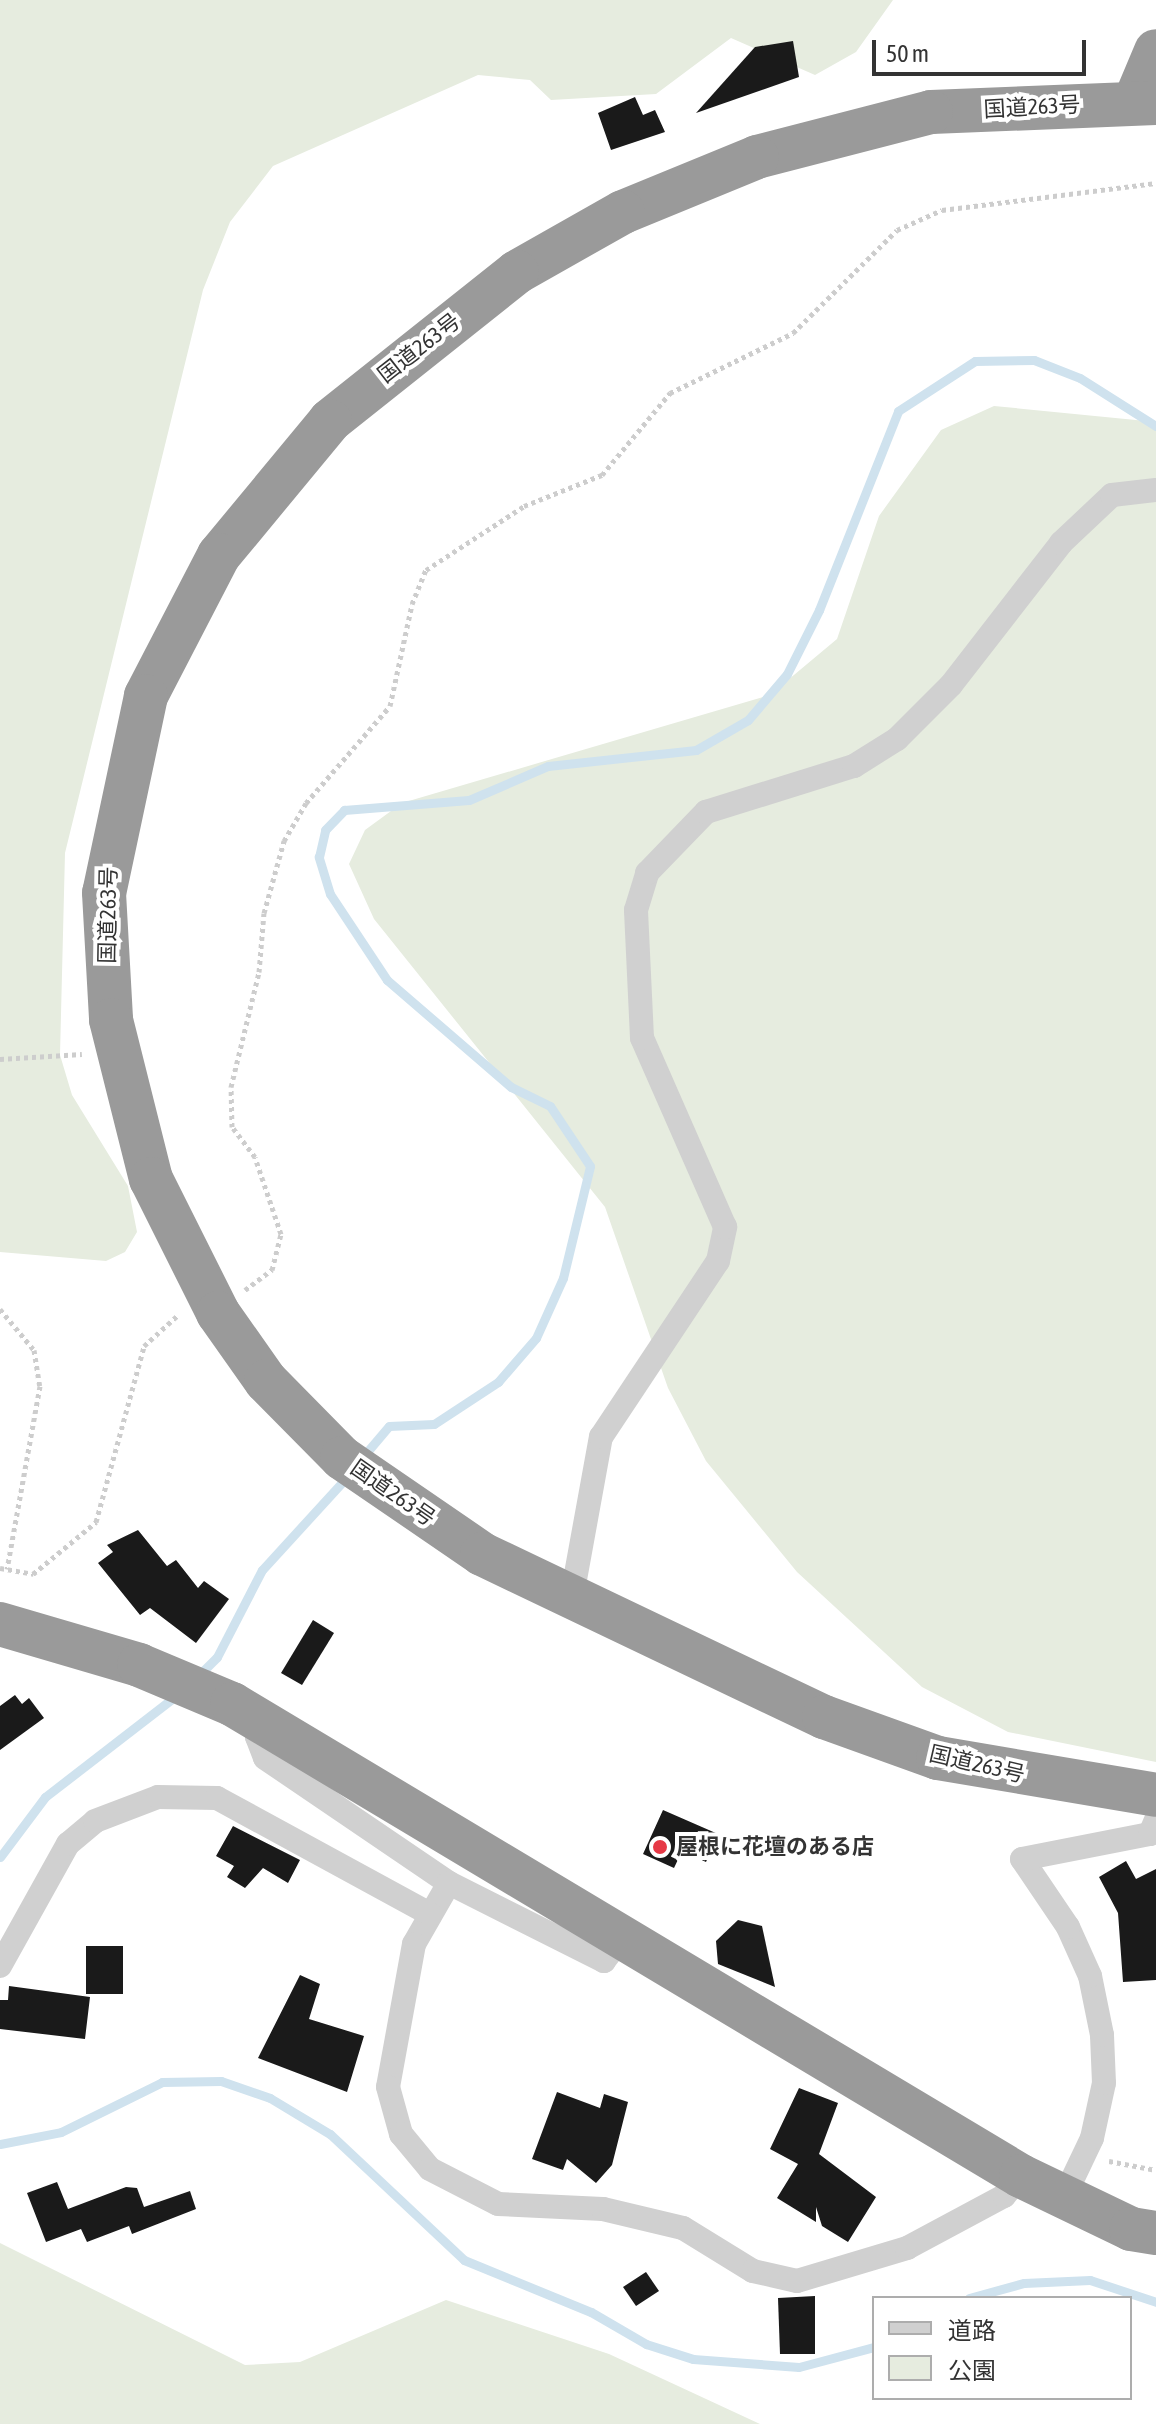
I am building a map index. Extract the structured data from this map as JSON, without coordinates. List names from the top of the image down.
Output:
{
  "streets": {
    "highway": ["国道263号"]
  },
  "places": ["屋根に花壇のある店"],
  "legend": ["道路", "公園"],
  "scale_bar": "50 m"
}
